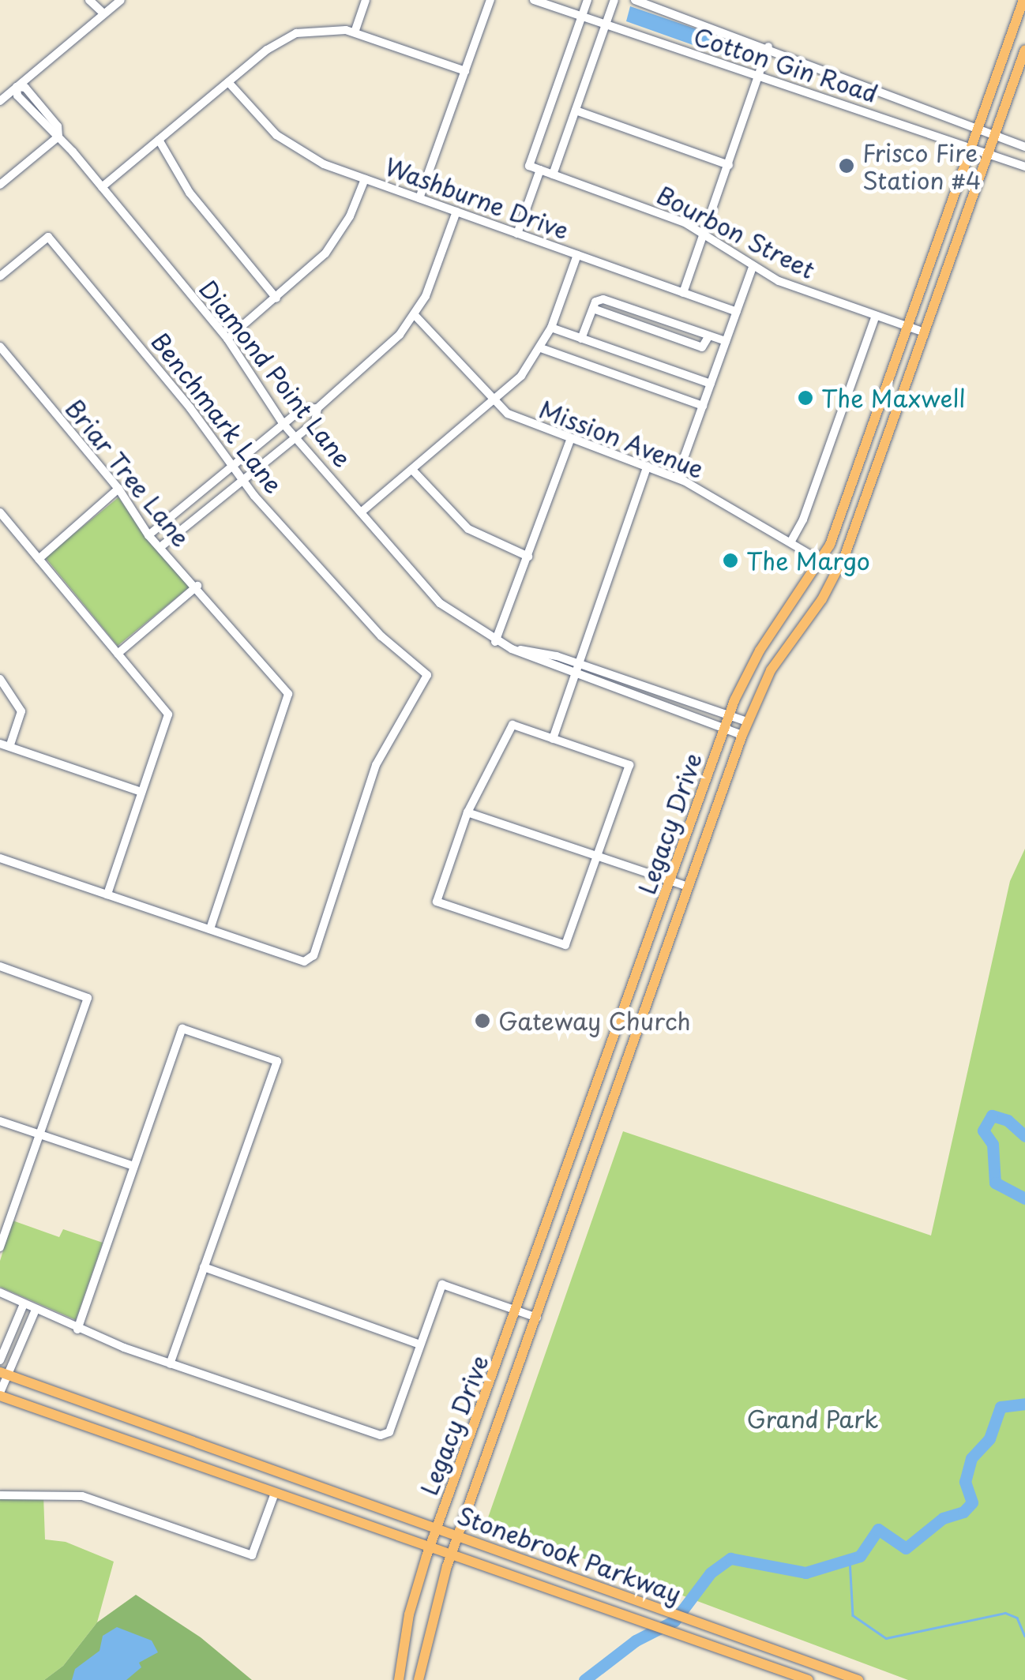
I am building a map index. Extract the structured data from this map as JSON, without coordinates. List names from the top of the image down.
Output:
{
  "streets": {
    "main road": ["Legacy Drive", "Stonebrook Parkway"],
    "street": [
      "Cotton Gin Road",
      "Washburne Drive",
      "Bourbon Street",
      "Diamond Point Lane",
      "Benchmark Lane",
      "Mission Avenue",
      "Briar Tree Lane"
    ]
  },
  "crossings": [
    ["Cotton Gin Road", "Bourbon Street"],
    ["Cotton Gin Road", "Legacy Drive"],
    ["Bourbon Street", "Legacy Drive"],
    ["Diamond Point Lane", "Legacy Drive"],
    ["Benchmark Lane", "Briar Tree Lane"],
    ["Mission Avenue", "Legacy Drive"],
    ["Legacy Drive", "Stonebrook Parkway"]
  ],
  "parks": ["Grand Park"],
  "places": [
    "Frisco Fire Station #4",
    "The Maxwell",
    "The Margo",
    "Gateway Church"
  ]
}
